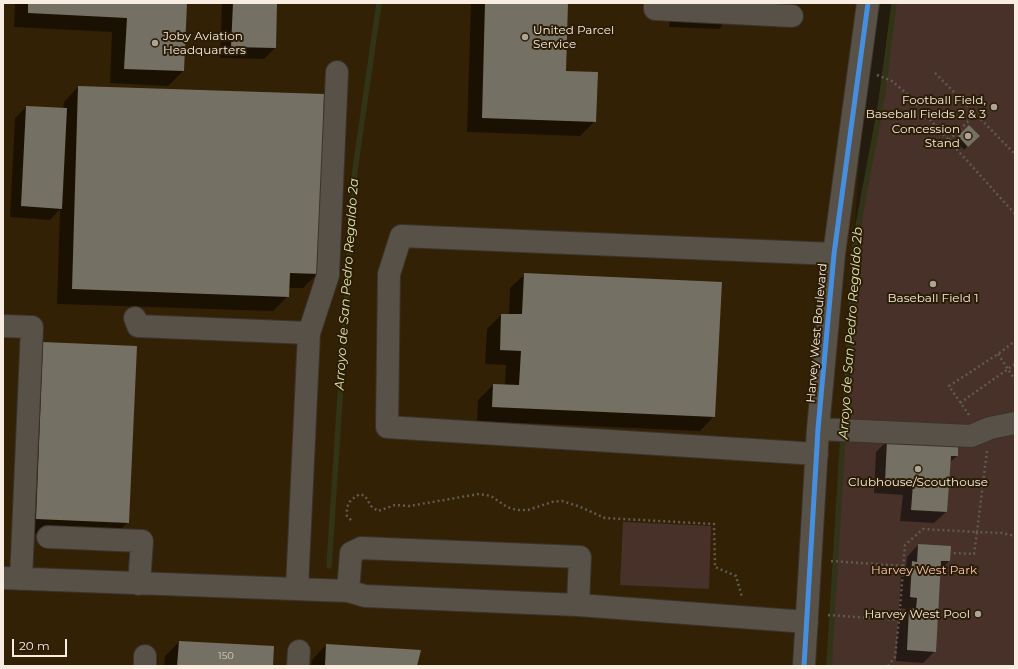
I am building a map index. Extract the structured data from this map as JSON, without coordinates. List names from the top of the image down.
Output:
{
  "streets": {
    "street": ["Harvey West Boulevard"]
  },
  "water": ["Arroyo de San Pedro Regaldo 2a", "Arroyo de San Pedro Regaldo 2b"],
  "parks": ["Harvey West Park"],
  "places": [
    "United Parcel Service",
    "Joby Aviation Headquarters",
    "Football Field, Baseball Fields 2 & 3",
    "Concession Stand",
    "Baseball Field 1",
    "Clubhouse/Scouthouse",
    "Harvey West Pool"
  ],
  "house_numbers": ["150"],
  "scale_bar": "20 m"
}
